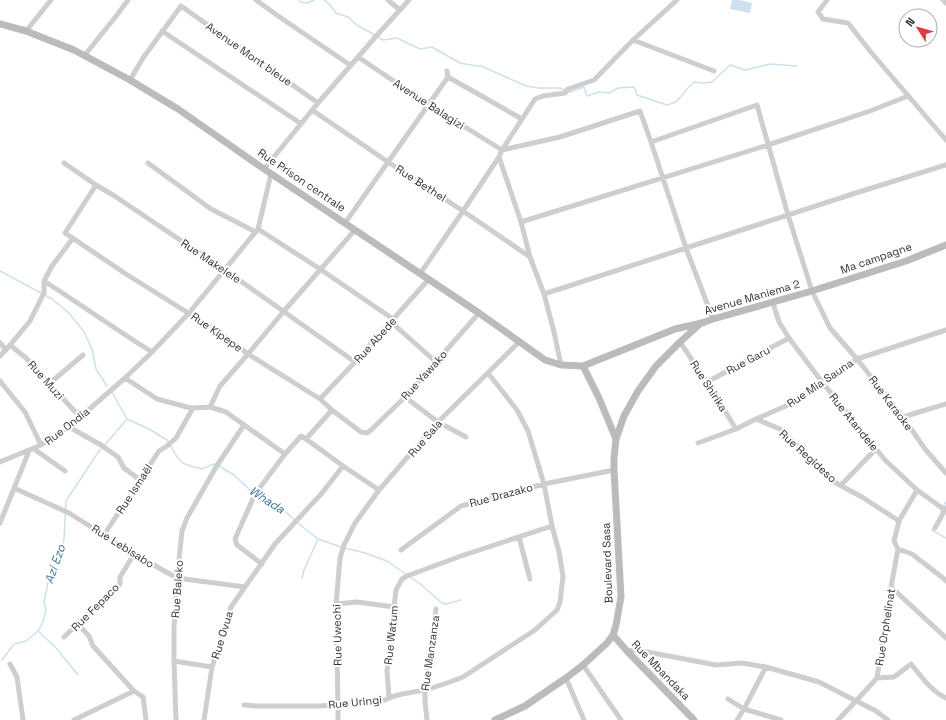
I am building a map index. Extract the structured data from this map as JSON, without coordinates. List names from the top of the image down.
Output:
{
  "streets": {
    "street": [
      "Avenue Mont bleue",
      "Avenue Balagizi",
      "Rue Prison centrale",
      "Rue Bethel",
      "Ma campagne",
      "Rue Makelele",
      "Avenue Maniema 2",
      "Rue Kipepe",
      "Rue Abede",
      "Rue Garu",
      "Rue Yawako",
      "Rue Muzi",
      "Rue Mia Sauna",
      "Rue Shirika",
      "Rue Karaoke",
      "Rue Atandele",
      "Rue Ondia",
      "Rue Sala",
      "Rue Regideso",
      "Rue Ismaël",
      "Rue Drazako",
      "Rue Lebisabo",
      "Boulevard Sasa",
      "Rue Baleko",
      "Rue Fepaco",
      "Rue Orphelinat",
      "Rue Ovua",
      "Rue Uwechi",
      "Rue Watum",
      "Rue Manzanza",
      "Rue Mbandaka",
      "Rue Uringi"
    ]
  },
  "crossings": [
    ["Rue Prison centrale", "Avenue Maniema 2"],
    ["Rue Prison centrale", "Rue Abede"],
    ["Rue Prison centrale", "Rue Yawako"],
    ["Rue Prison centrale", "Rue Sala"],
    ["Rue Prison centrale", "Boulevard Sasa"],
    ["Ma campagne", "Avenue Maniema 2"],
    ["Ma campagne", "Rue Karaoke"],
    ["Rue Makelele", "Rue Kipepe"],
    ["Rue Makelele", "Rue Abede"],
    ["Rue Makelele", "Rue Ondia"],
    ["Avenue Maniema 2", "Rue Karaoke"],
    ["Avenue Maniema 2", "Rue Atandele"],
    ["Avenue Maniema 2", "Boulevard Sasa"],
    ["Rue Kipepe", "Rue Abede"],
    ["Rue Kipepe", "Rue Yawako"],
    ["Rue Kipepe", "Rue Ondia"],
    ["Rue Garu", "Rue Shirika"],
    ["Rue Garu", "Rue Atandele"],
    ["Rue Muzi", "Rue Ondia"],
    ["Rue Mia Sauna", "Rue Shirika"],
    ["Rue Mia Sauna", "Rue Karaoke"],
    ["Rue Mia Sauna", "Rue Atandele"],
    ["Rue Mia Sauna", "Rue Regideso"],
    ["Rue Shirika", "Boulevard Sasa"],
    ["Rue Atandele", "Rue Orphelinat"],
    ["Rue Sala", "Rue Uwechi"],
    ["Rue Sala", "Rue Uringi"],
    ["Rue Regideso", "Rue Orphelinat"],
    ["Rue Ismaël", "Rue Lebisabo"],
    ["Rue Drazako", "Boulevard Sasa"],
    ["Rue Drazako", "Rue Uringi"],
    ["Rue Lebisabo", "Rue Baleko"],
    ["Rue Lebisabo", "Rue Fepaco"],
    ["Boulevard Sasa", "Rue Mbandaka"],
    ["Rue Uwechi", "Rue Uringi"],
    ["Rue Watum", "Rue Uringi"],
    ["Rue Manzanza", "Rue Uringi"]
  ],
  "water": ["Whada", "Azi Ezo"],
  "north": "top left"
}
